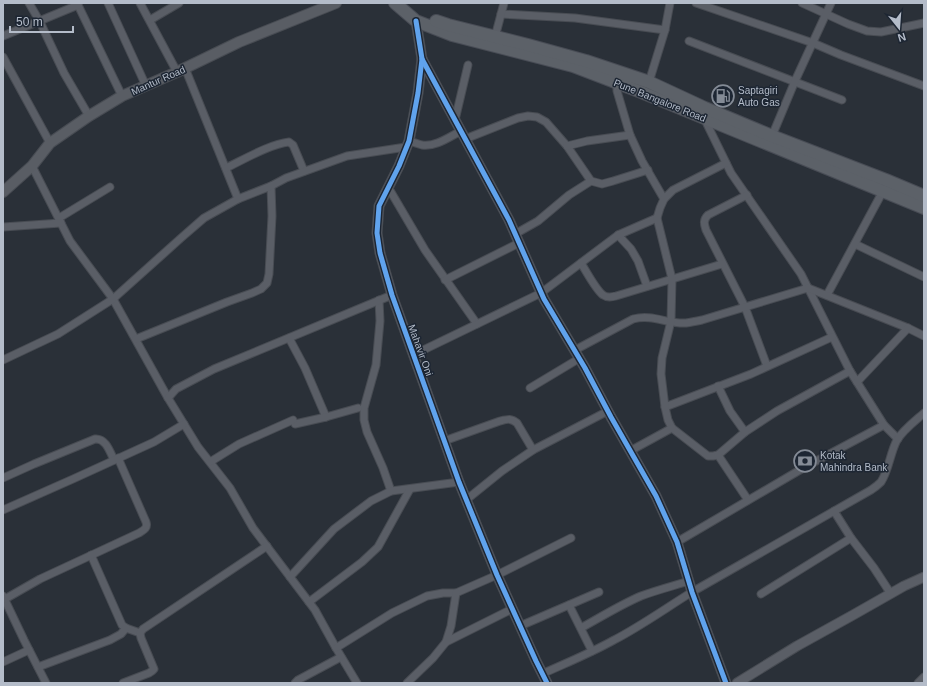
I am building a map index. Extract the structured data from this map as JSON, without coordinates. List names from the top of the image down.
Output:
{
  "streets": {
    "main road": ["Mantur Road", "Pune Bangalore Road"],
    "street": ["Mahavir Oni"]
  },
  "crossings": [
    ["Pune Bangalore Road", "Mahavir Oni"]
  ],
  "places": {
    "fuel station": ["Saptagiri Auto Gas"],
    "bank": ["Kotak Mahindra Bank"]
  },
  "scale_bar": "50 m",
  "north": "bottom"
}
